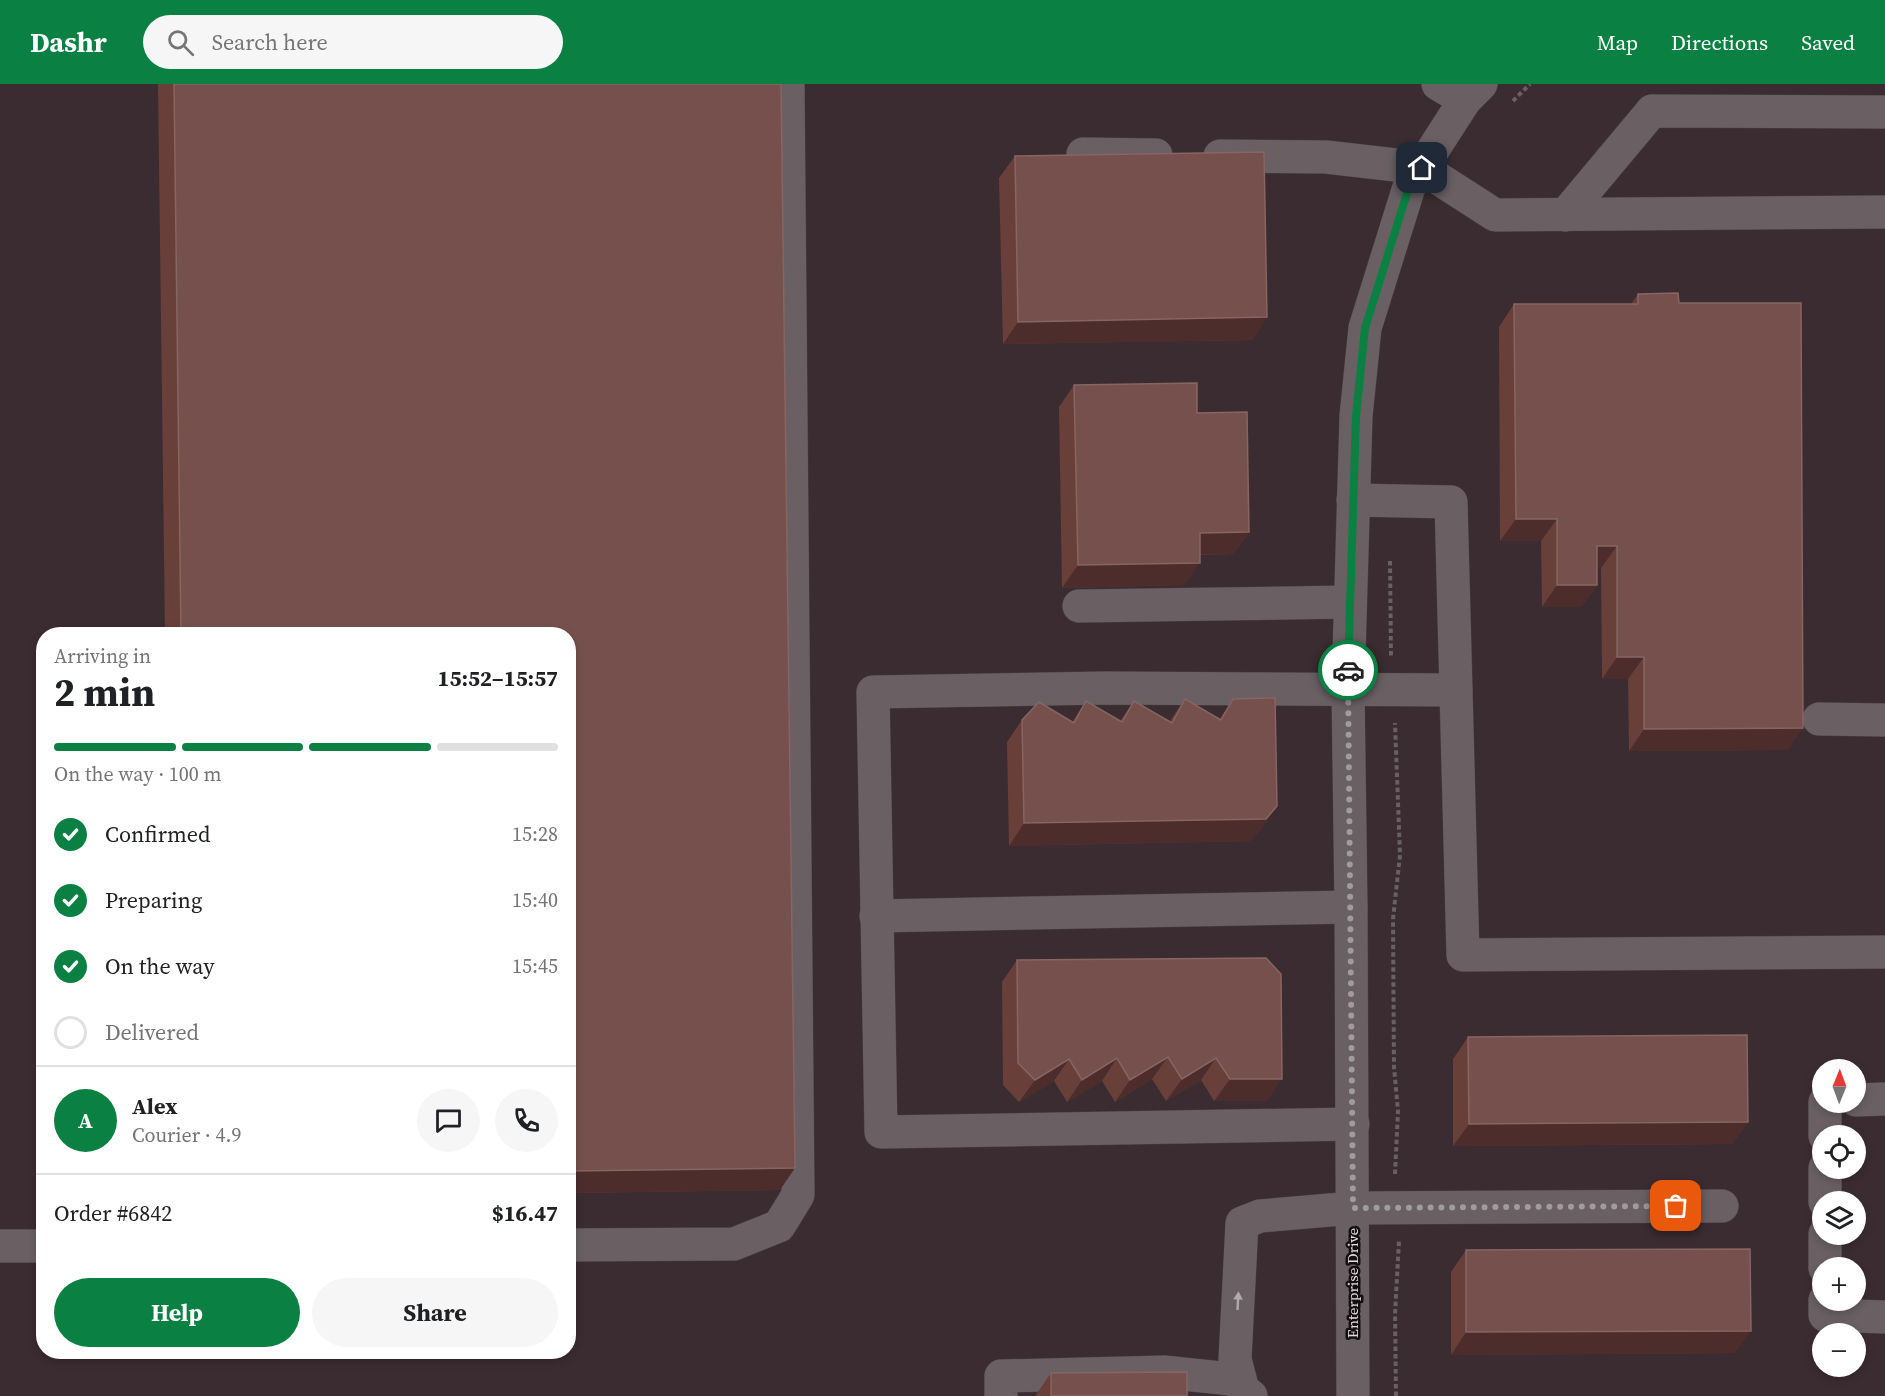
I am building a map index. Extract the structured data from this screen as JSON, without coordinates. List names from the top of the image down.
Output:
{
  "streets": {
    "street": ["Enterprise Drive"]
  },
  "north": "top",
  "page": {
    "header": "Dashr",
    "search": "Search here",
    "nav": ["Map", "Directions", "Saved"],
    "heading": ["2 min", "Arriving in", "15:52–15:57"],
    "panel": [
      "Alex",
      "Courier · 4.9",
      "Order #6842",
      "$16.47"
    ],
    "bar": "On the way · 100 m",
    "list": [
      ["Confirmed", "15:28"],
      ["Preparing", "15:40"],
      ["On the way", "15:45"],
      "Delivered"
    ],
    "map_buttons": ["+", "−"],
    "round": "A",
    "buttons": ["Help", "Share"]
  }
}
